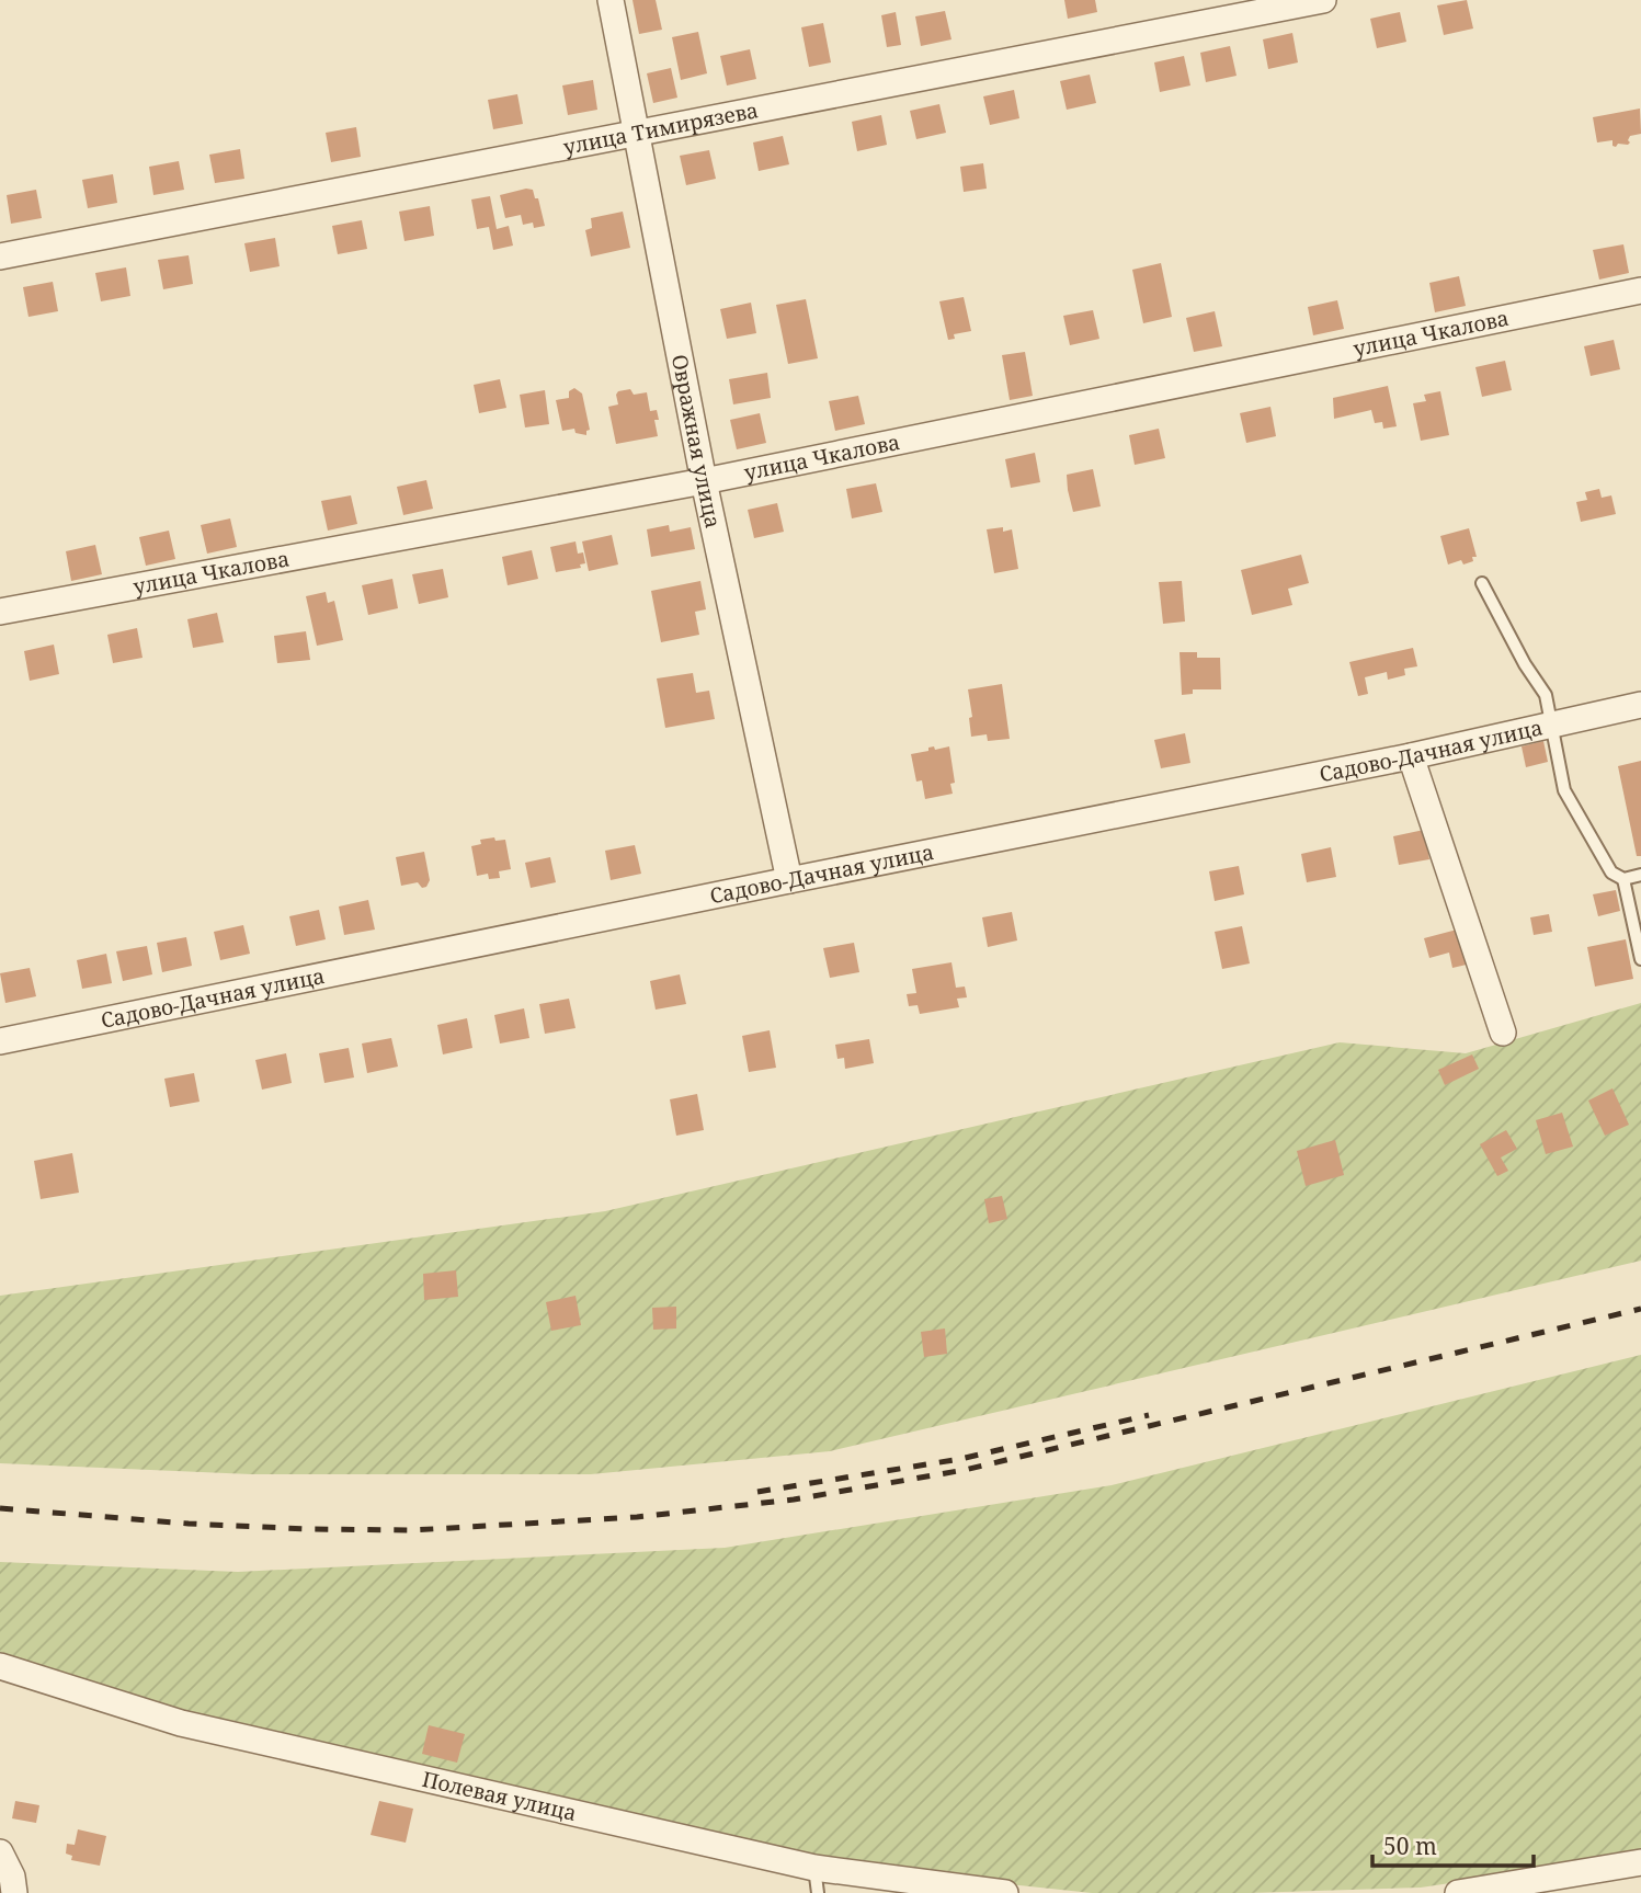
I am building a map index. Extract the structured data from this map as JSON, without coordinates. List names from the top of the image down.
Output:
{
  "streets": {
    "street": [
      "улица Тимирязева",
      "улица Чкалова",
      "Овражная улица",
      "Садово-Дачная улица",
      "Полевая улица"
    ]
  },
  "crossings": [
    ["улица Тимирязева", "Овражная улица"],
    ["улица Чкалова", "Овражная улица"],
    ["Овражная улица", "Садово-Дачная улица"]
  ],
  "scale_bar": "50 m"
}
